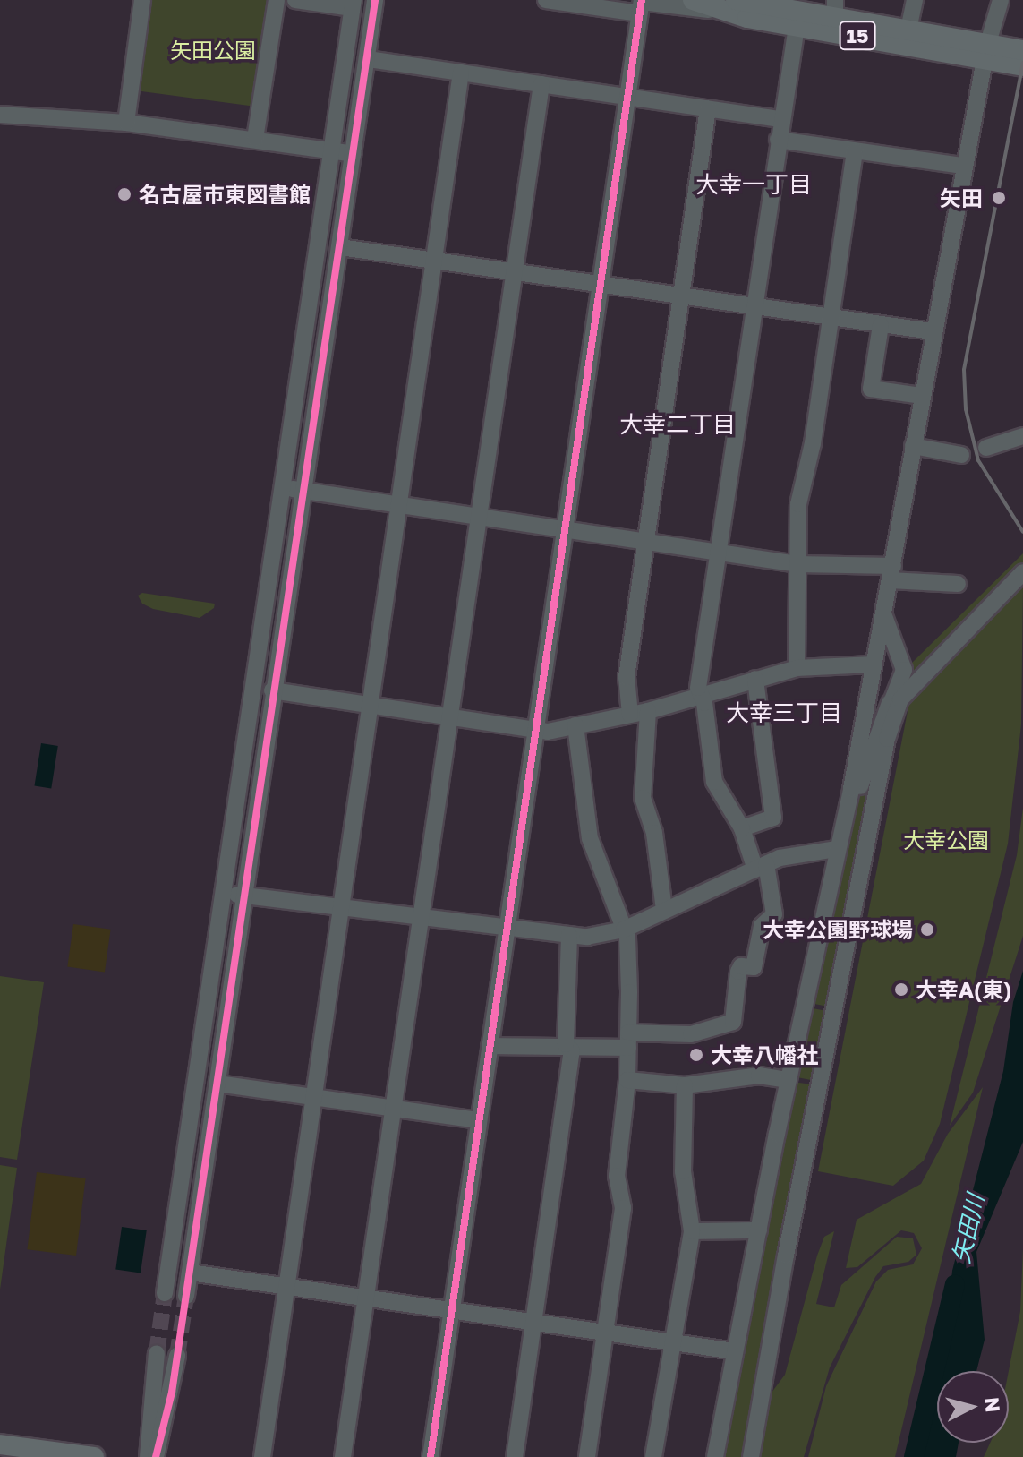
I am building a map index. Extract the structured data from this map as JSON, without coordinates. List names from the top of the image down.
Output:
{
  "streets": {
    "main road": ["15"]
  },
  "districts": ["大幸一丁目", "大幸二丁目", "大幸三丁目"],
  "water": ["矢田川"],
  "parks": ["矢田公園", "大幸公園"],
  "places": [
    "名古屋市東図書館",
    "矢田",
    "大幸公園野球場",
    "大幸A(東)",
    "大幸八幡社"
  ],
  "north": "right"
}
